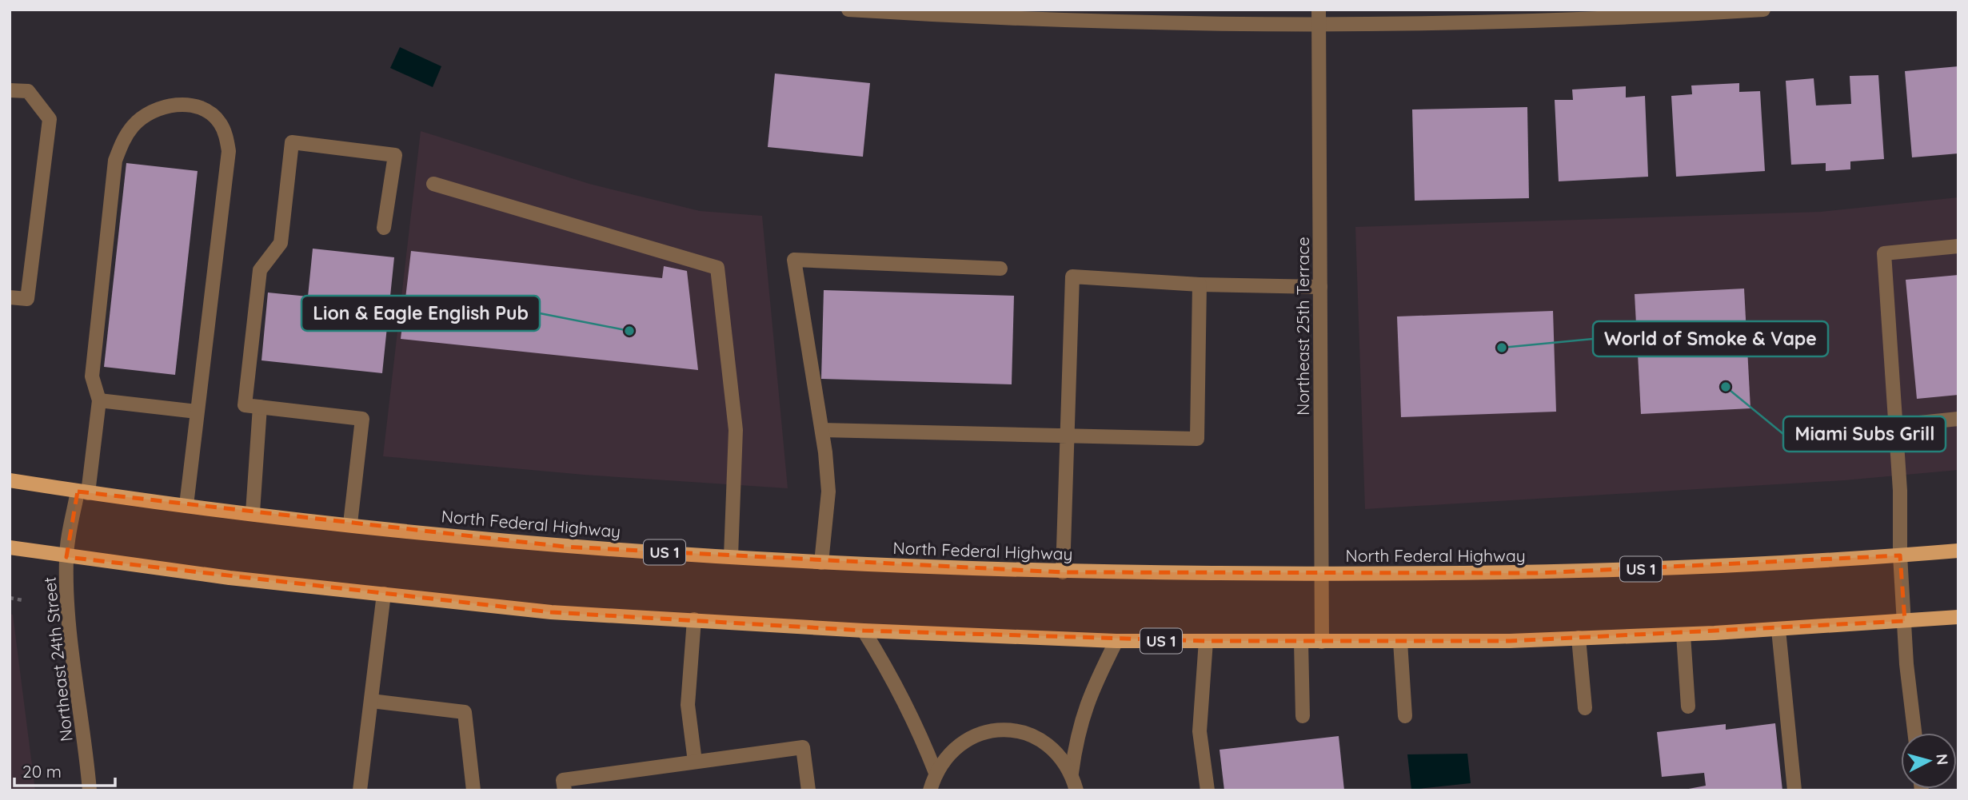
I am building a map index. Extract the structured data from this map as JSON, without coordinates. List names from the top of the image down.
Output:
{
  "streets": {
    "main road": ["North Federal Highway", "US 1"],
    "street": ["Northeast 25th Terrace", "Northeast 24th Street"]
  },
  "crossings": [
    ["Northeast 25th Terrace", "North Federal Highway"],
    ["Northeast 25th Terrace", "US 1"],
    ["North Federal Highway", "Northeast 24th Street"],
    ["US 1", "Northeast 24th Street"]
  ],
  "places": ["Lion & Eagle English Pub", "World of Smoke & Vape", "Miami Subs Grill"],
  "scale_bar": "20 m",
  "north": "right"
}
